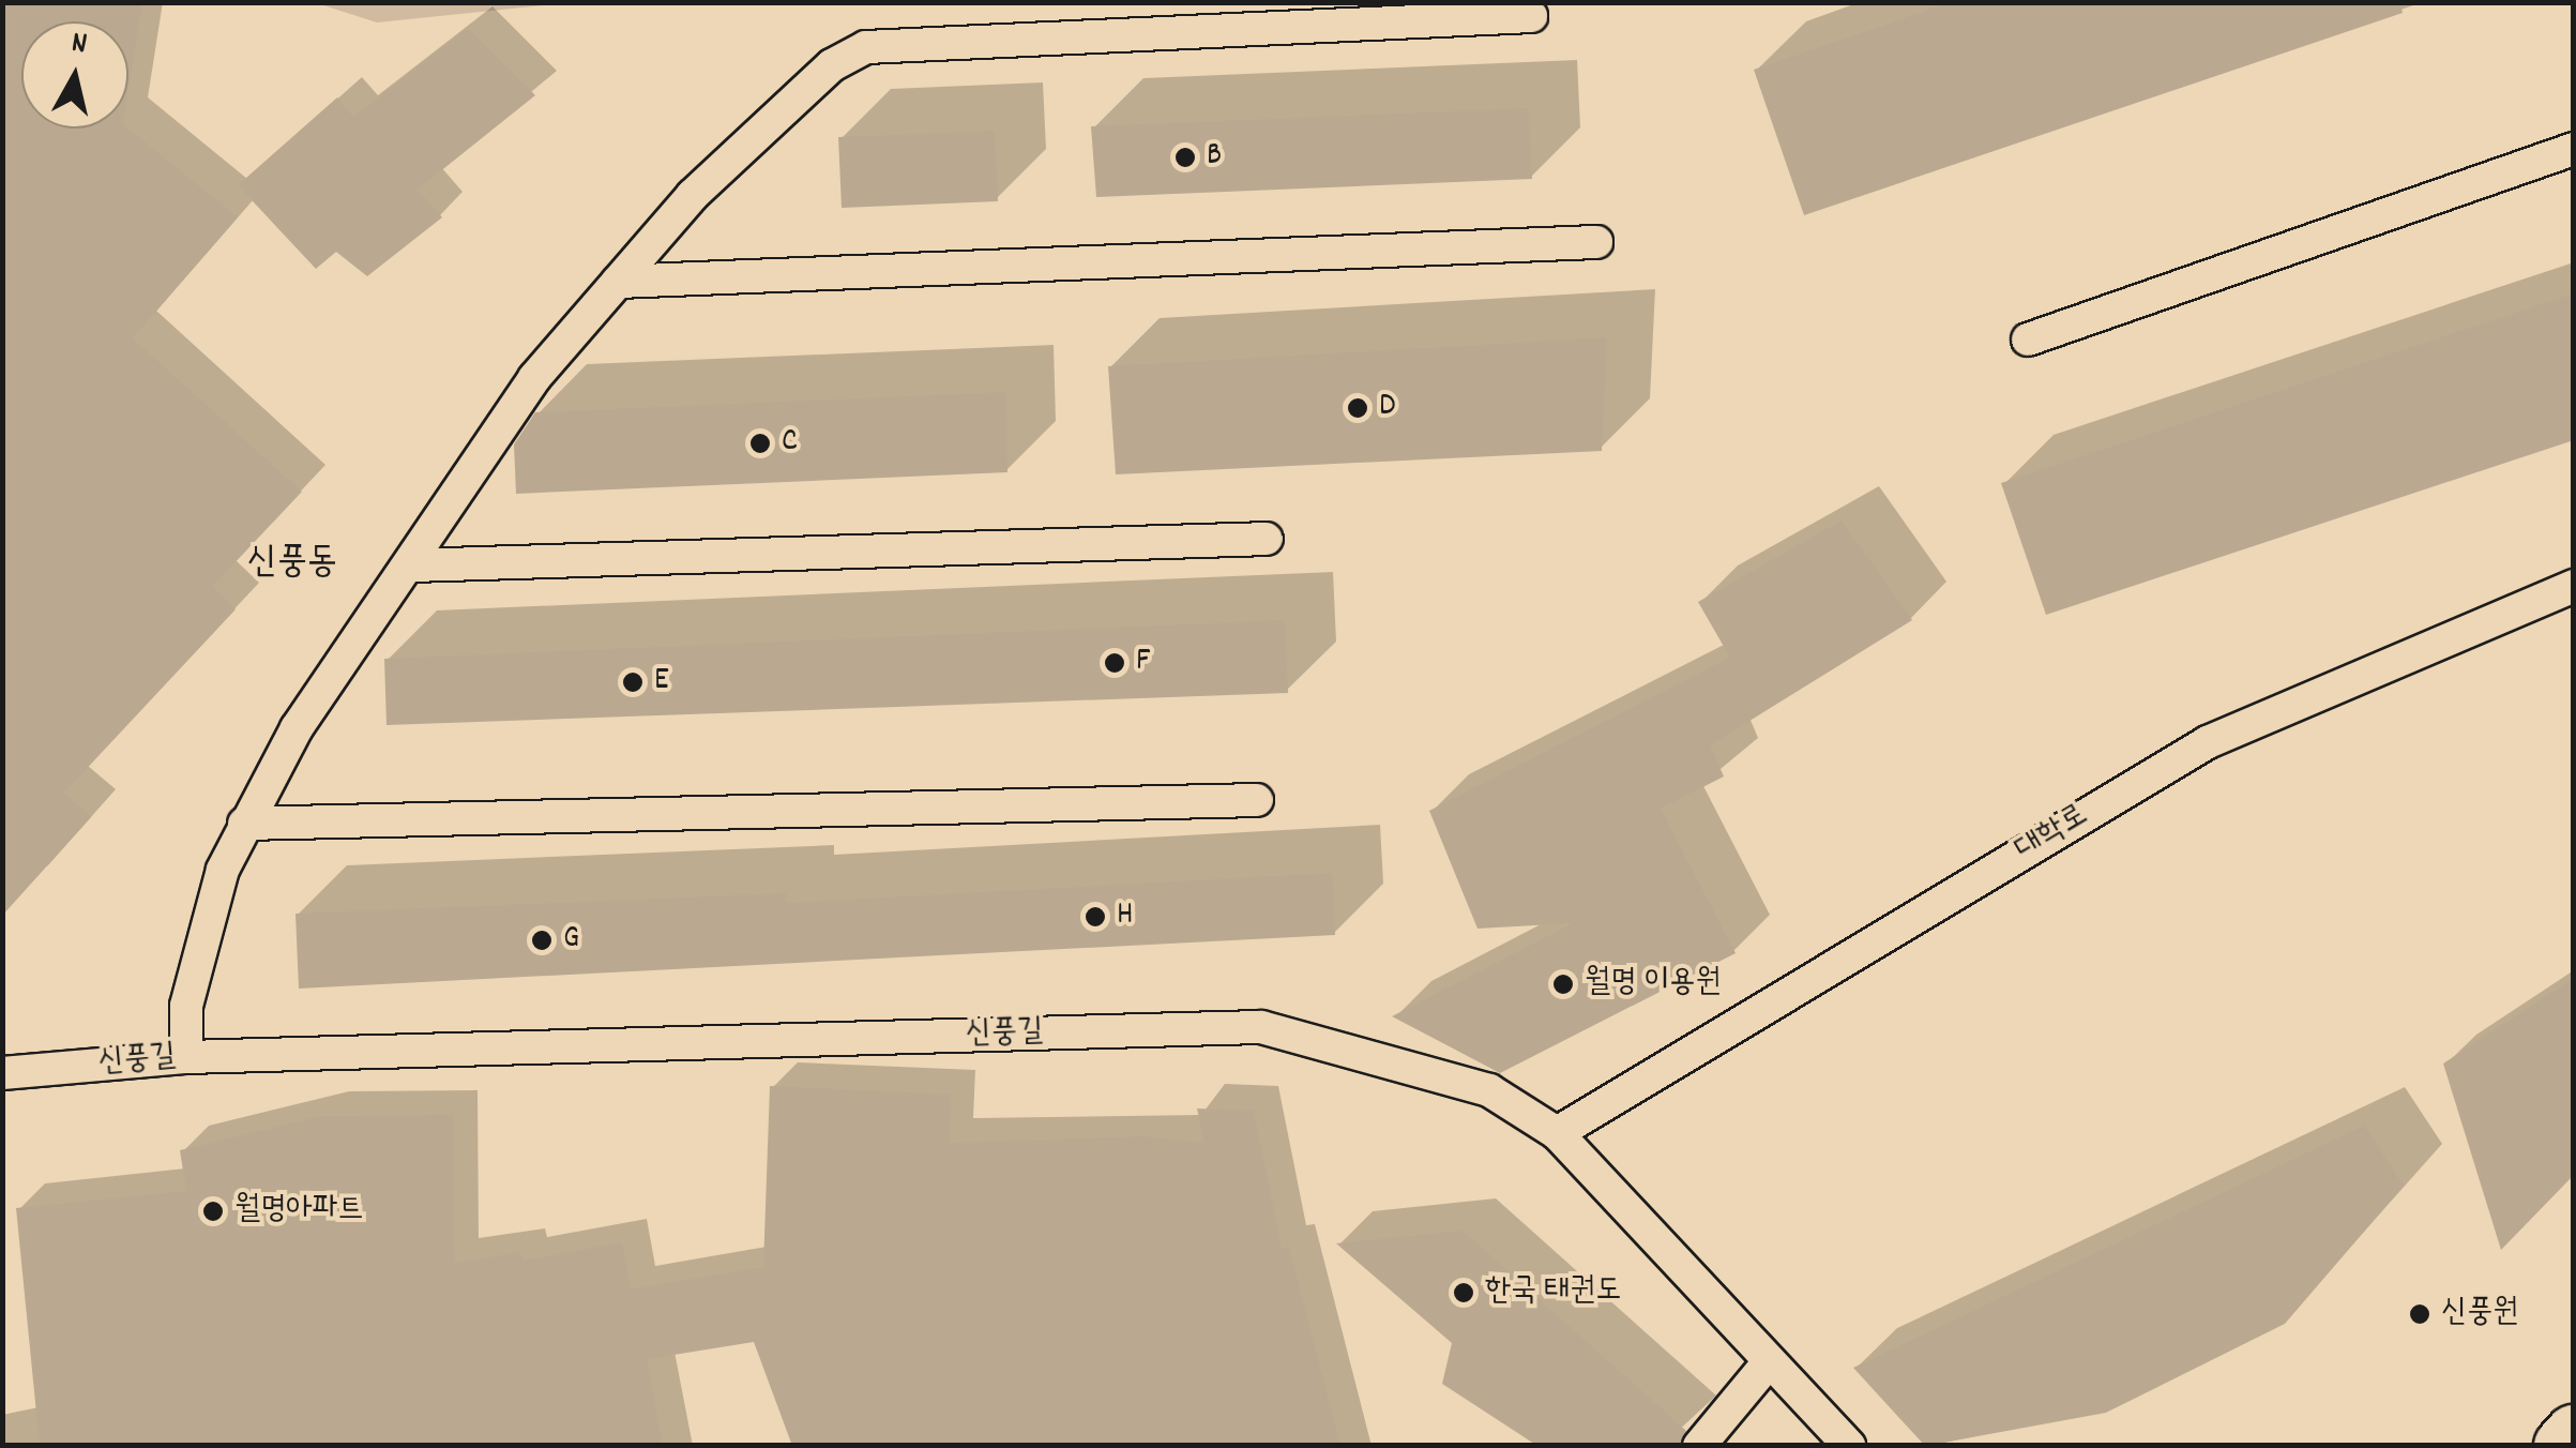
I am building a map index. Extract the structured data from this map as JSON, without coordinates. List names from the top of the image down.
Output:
{
  "streets": {
    "lane": ["대학로", "신풍길"]
  },
  "crossings": [
    ["대학로", "신풍길"]
  ],
  "districts": ["신풍동"],
  "places": [
    "B",
    "D",
    "C",
    "F",
    "E",
    "H",
    "G",
    "월명 이용원",
    "월명아파트",
    "한국 태권도",
    "신풍원"
  ],
  "north": "top"
}
